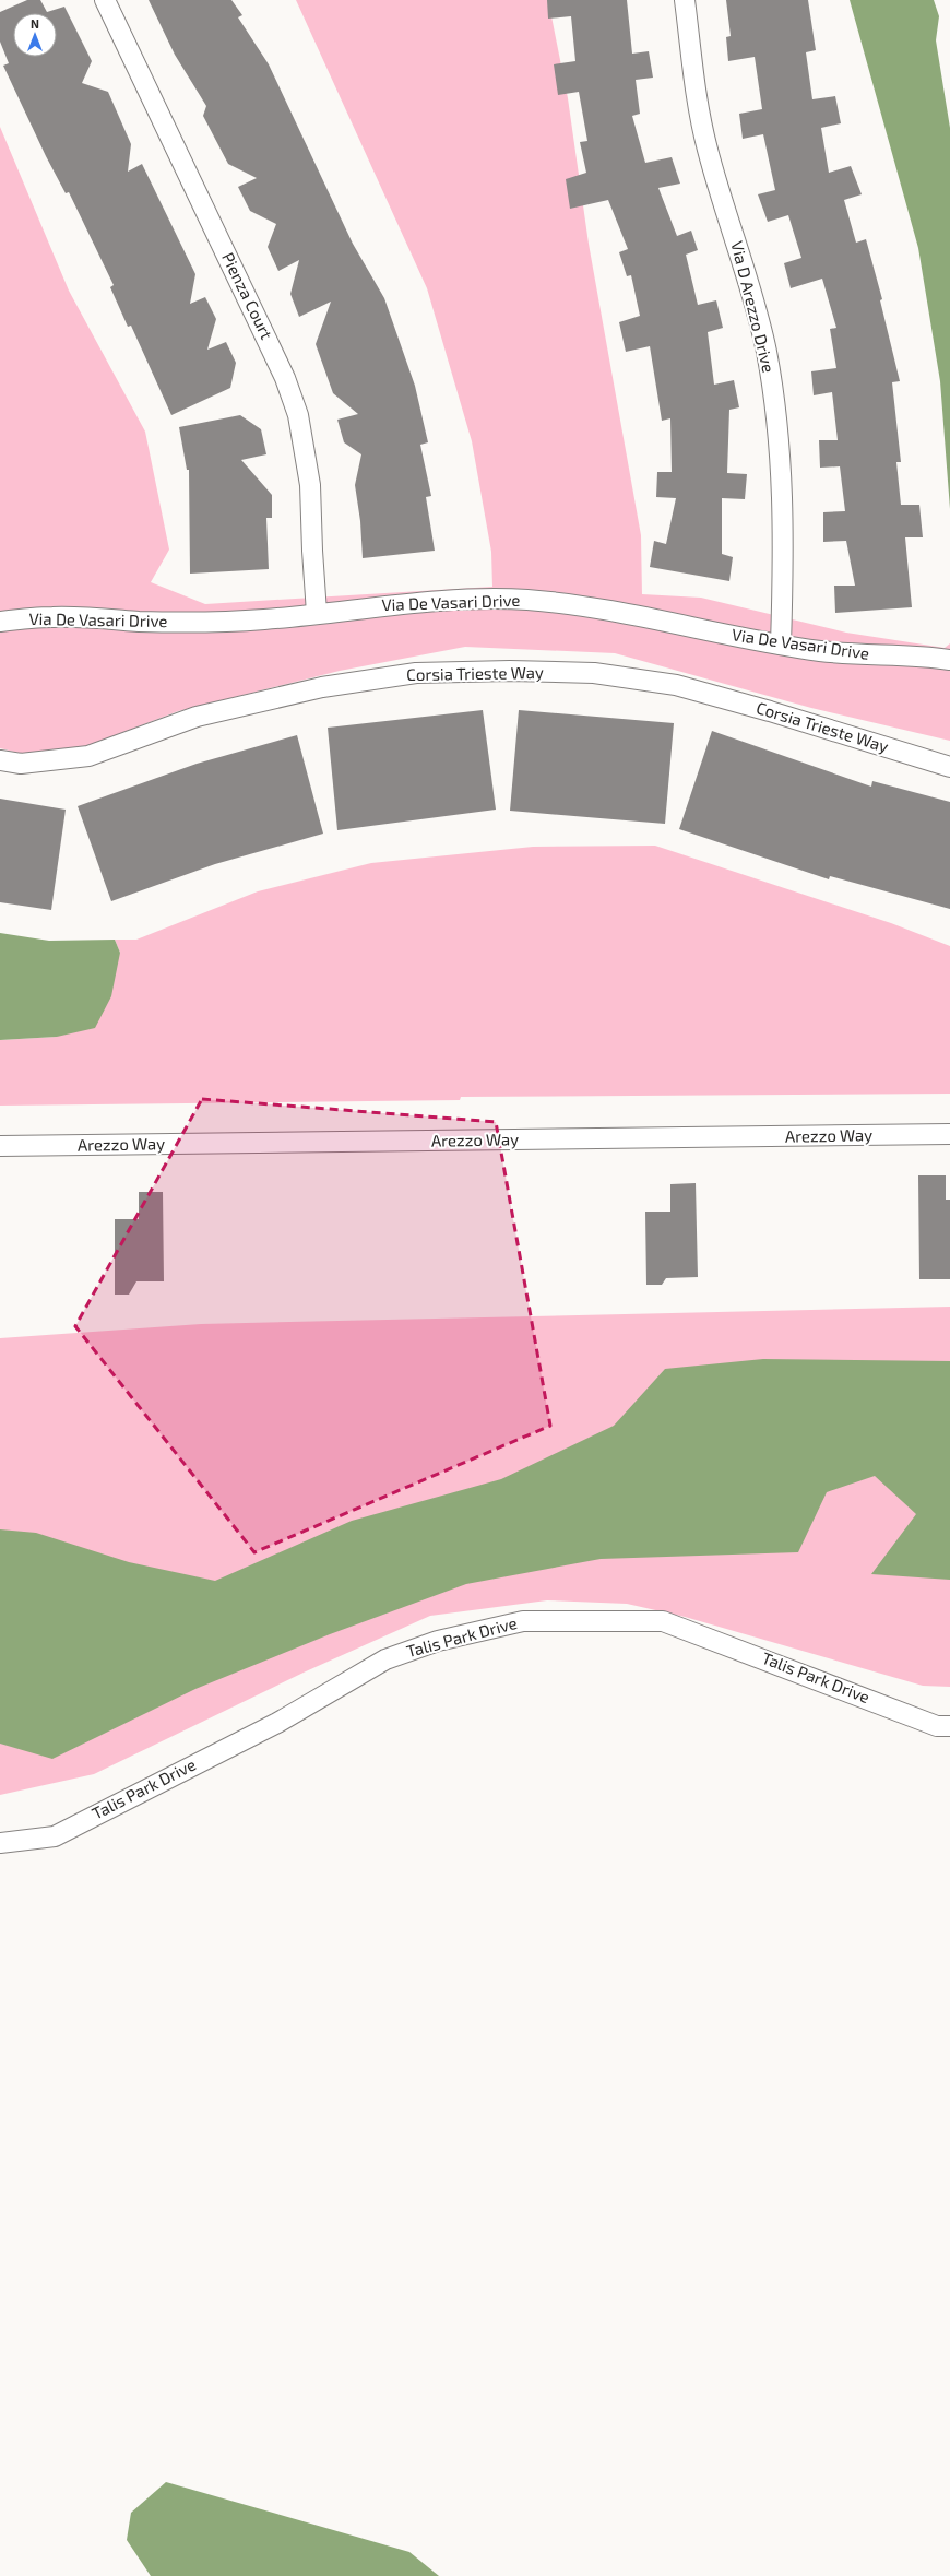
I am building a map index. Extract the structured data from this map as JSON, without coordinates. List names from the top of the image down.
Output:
{
  "streets": {
    "street": [
      "Pienza Court",
      "Via D Arezzo Drive",
      "Via De Vasari Drive",
      "Corsia Trieste Way",
      "Arezzo Way",
      "Talis Park Drive"
    ]
  },
  "crossings": [
    ["Pienza Court", "Via De Vasari Drive"],
    ["Via D Arezzo Drive", "Via De Vasari Drive"]
  ],
  "north": "top"
}
